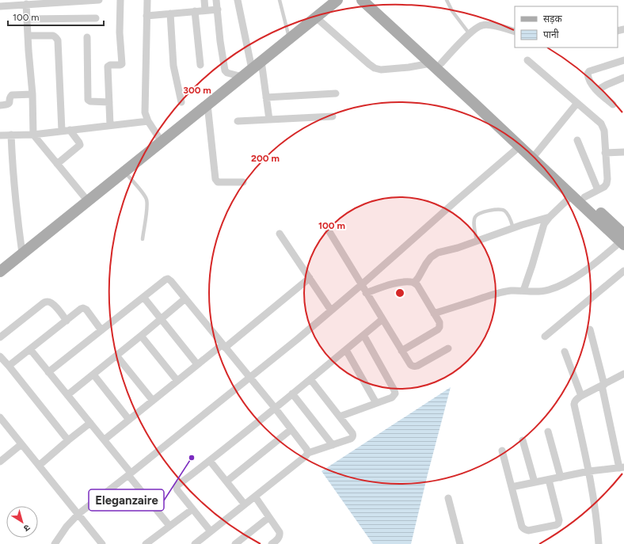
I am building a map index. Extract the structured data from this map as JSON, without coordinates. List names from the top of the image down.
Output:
{
  "places": ["Eleganzaire"],
  "legend": ["सड़क", "पानी"],
  "scale_bar": "100 m",
  "north": "bottom right",
  "rings": ["300 m", "200 m", "100 m"]
}
